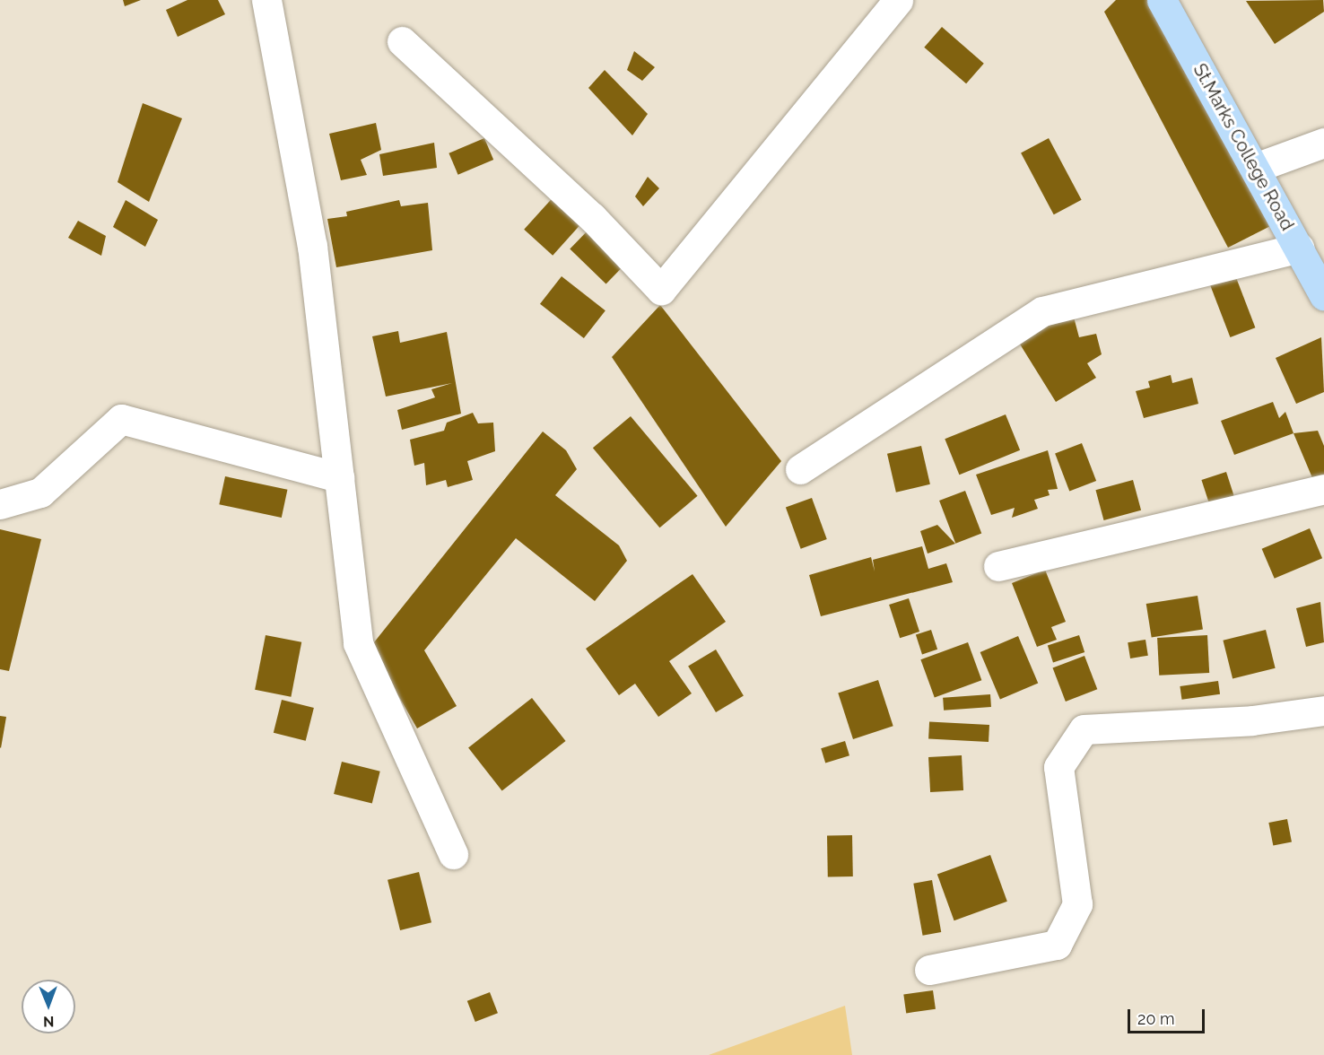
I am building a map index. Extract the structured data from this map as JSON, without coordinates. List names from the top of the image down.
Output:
{
  "streets": {
    "main road": ["St.Marks College Road"]
  },
  "scale_bar": "20 m",
  "north": "bottom"
}
